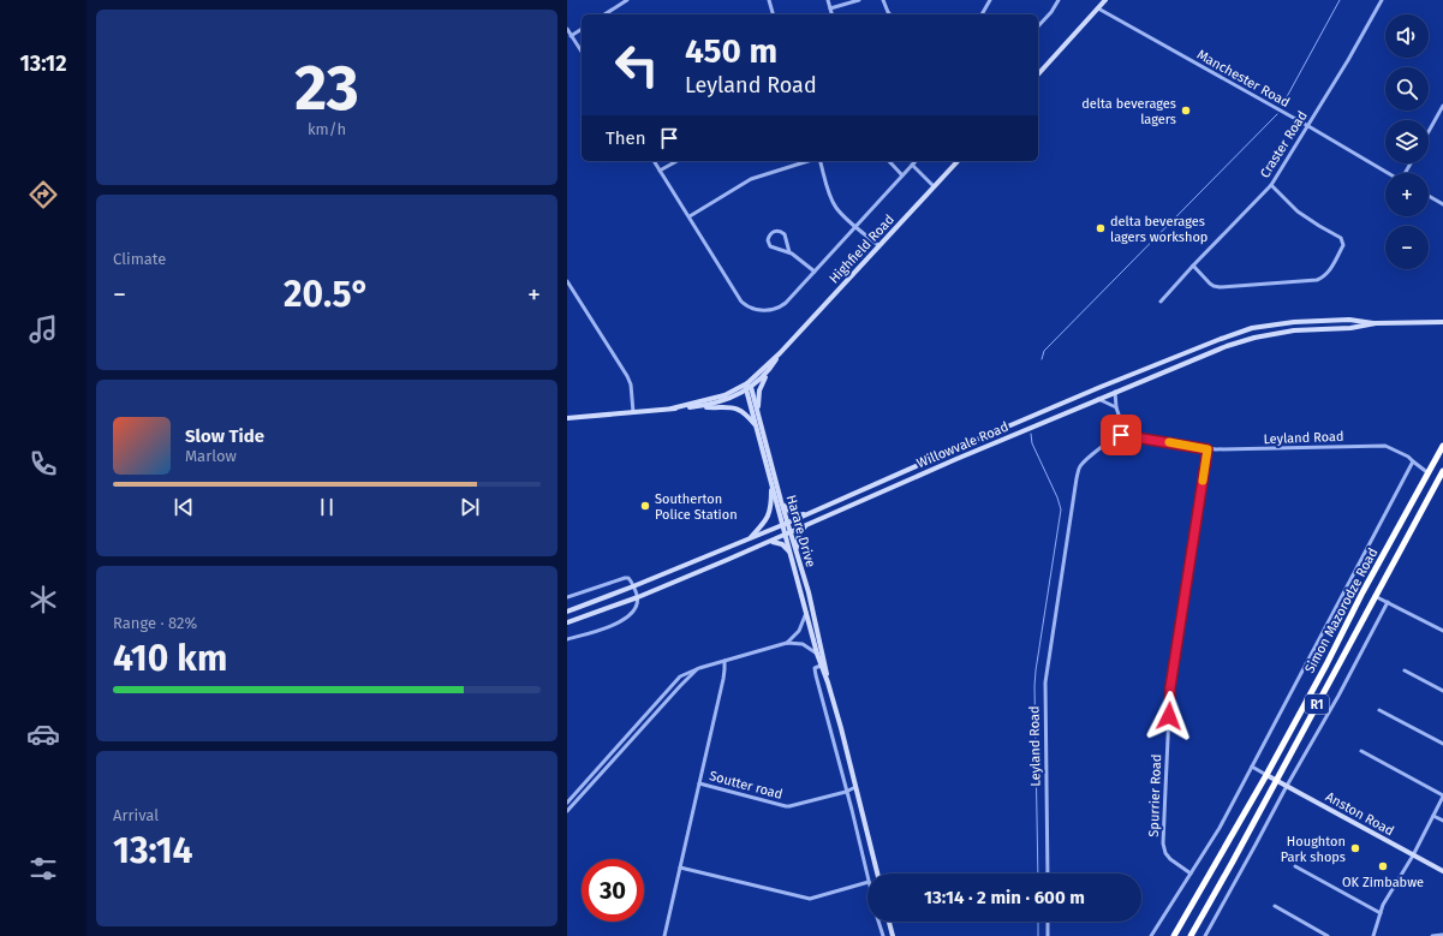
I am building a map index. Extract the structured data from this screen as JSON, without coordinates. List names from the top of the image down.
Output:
{
  "streets": {
    "highway": ["Simon Mazorodze Road", "R1"],
    "main road": [
      "Highfield Road",
      "Willowvale Road",
      "Harare Drive",
      "Anston Road"
    ],
    "street": [
      "Manchester Road",
      "Craster Road",
      "Leyland Road",
      "Soutter road",
      "Spurrier Road"
    ]
  },
  "crossings": [
    ["Manchester Road", "Craster Road"],
    ["Highfield Road", "Harare Drive"],
    ["Leyland Road", "Simon Mazorodze Road"],
    ["Leyland Road", "Spurrier Road"],
    ["Willowvale Road", "Harare Drive"],
    ["Harare Drive", "Soutter road"],
    ["Simon Mazorodze Road", "Anston Road"]
  ],
  "places": [
    "delta beverages lagers",
    "delta beverages lagers workshop",
    "Southerton Police Station",
    "Houghton Park shops",
    "OK Zimbabwe"
  ],
  "page": {
    "tabs": "13:12",
    "tile": [
      ["23", "km/h"],
      "Climate",
      ["Range · 82%", "410 km"],
      ["Arrival", "13:14"]
    ],
    "map_buttons": ["+", "−"],
    "turn": ["450 m", "Leyland Road"],
    "then": "Then",
    "heat": ["−", "20.5°", "+"],
    "song": ["Slow Tide", "Marlow"],
    "limit": "30",
    "trip": "13:14 · 2 min · 600 m"
  }
}
